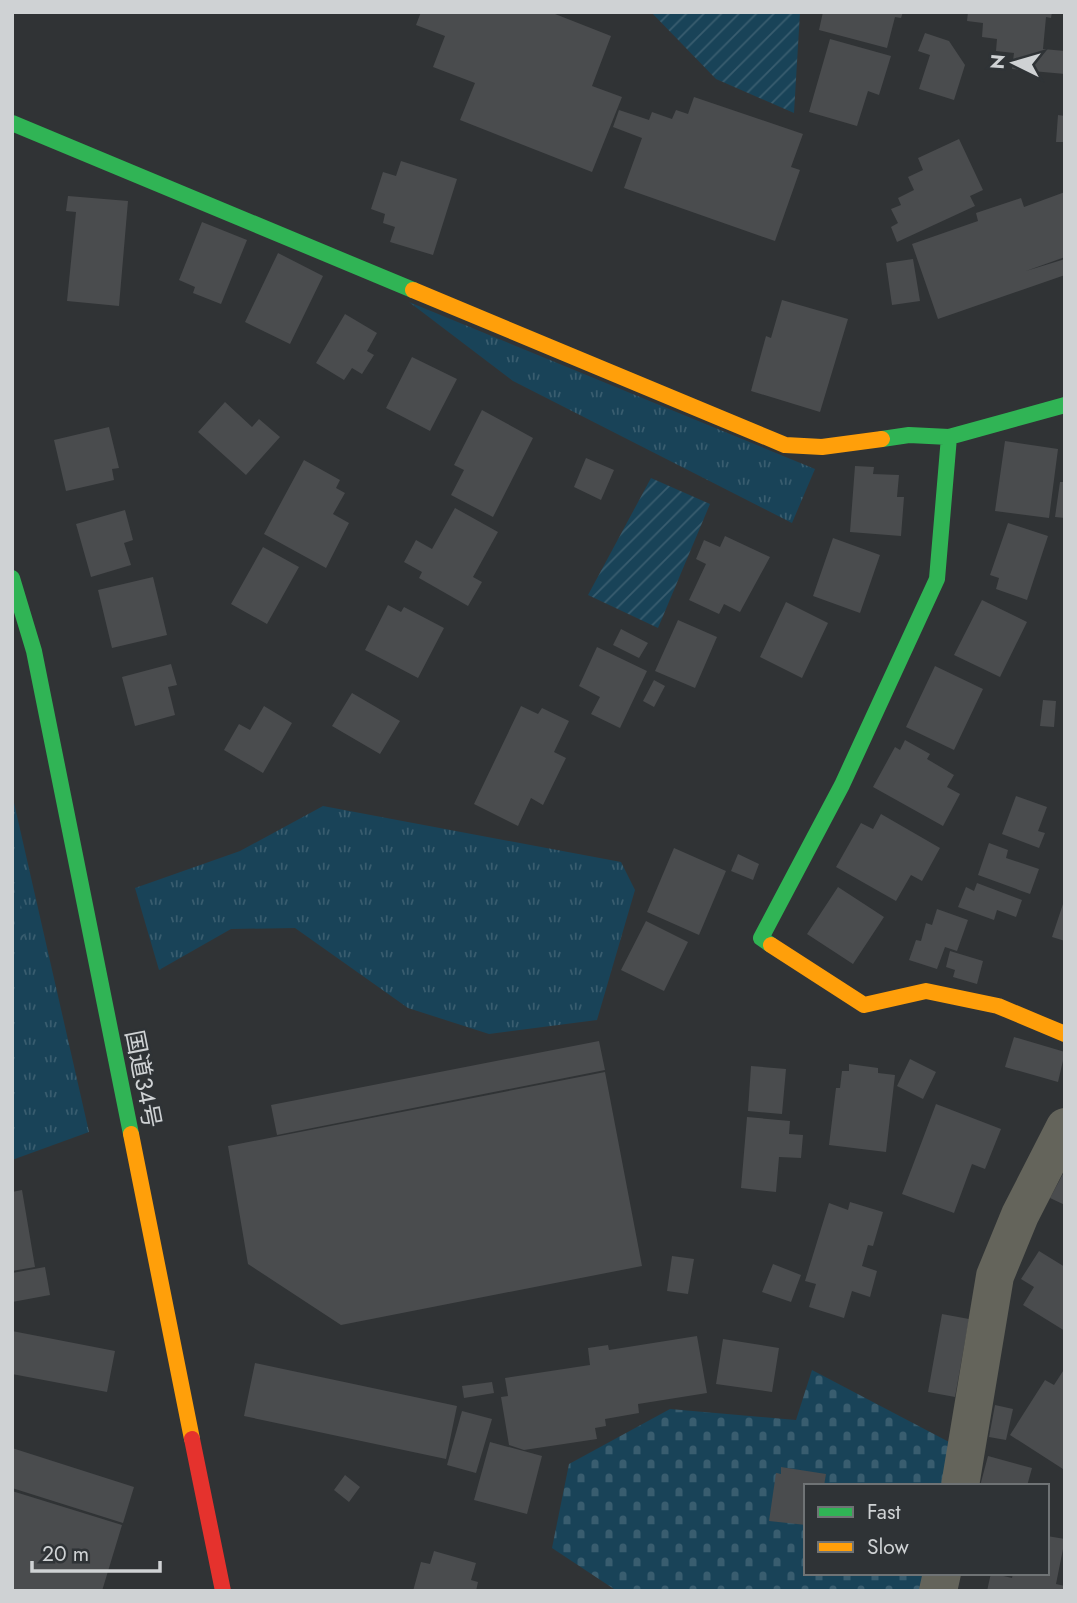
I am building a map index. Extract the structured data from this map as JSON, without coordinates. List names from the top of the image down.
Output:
{
  "streets": {
    "main road": ["国道34号"]
  },
  "legend": ["Fast", "Slow"],
  "scale_bar": "20 m",
  "north": "left"
}
